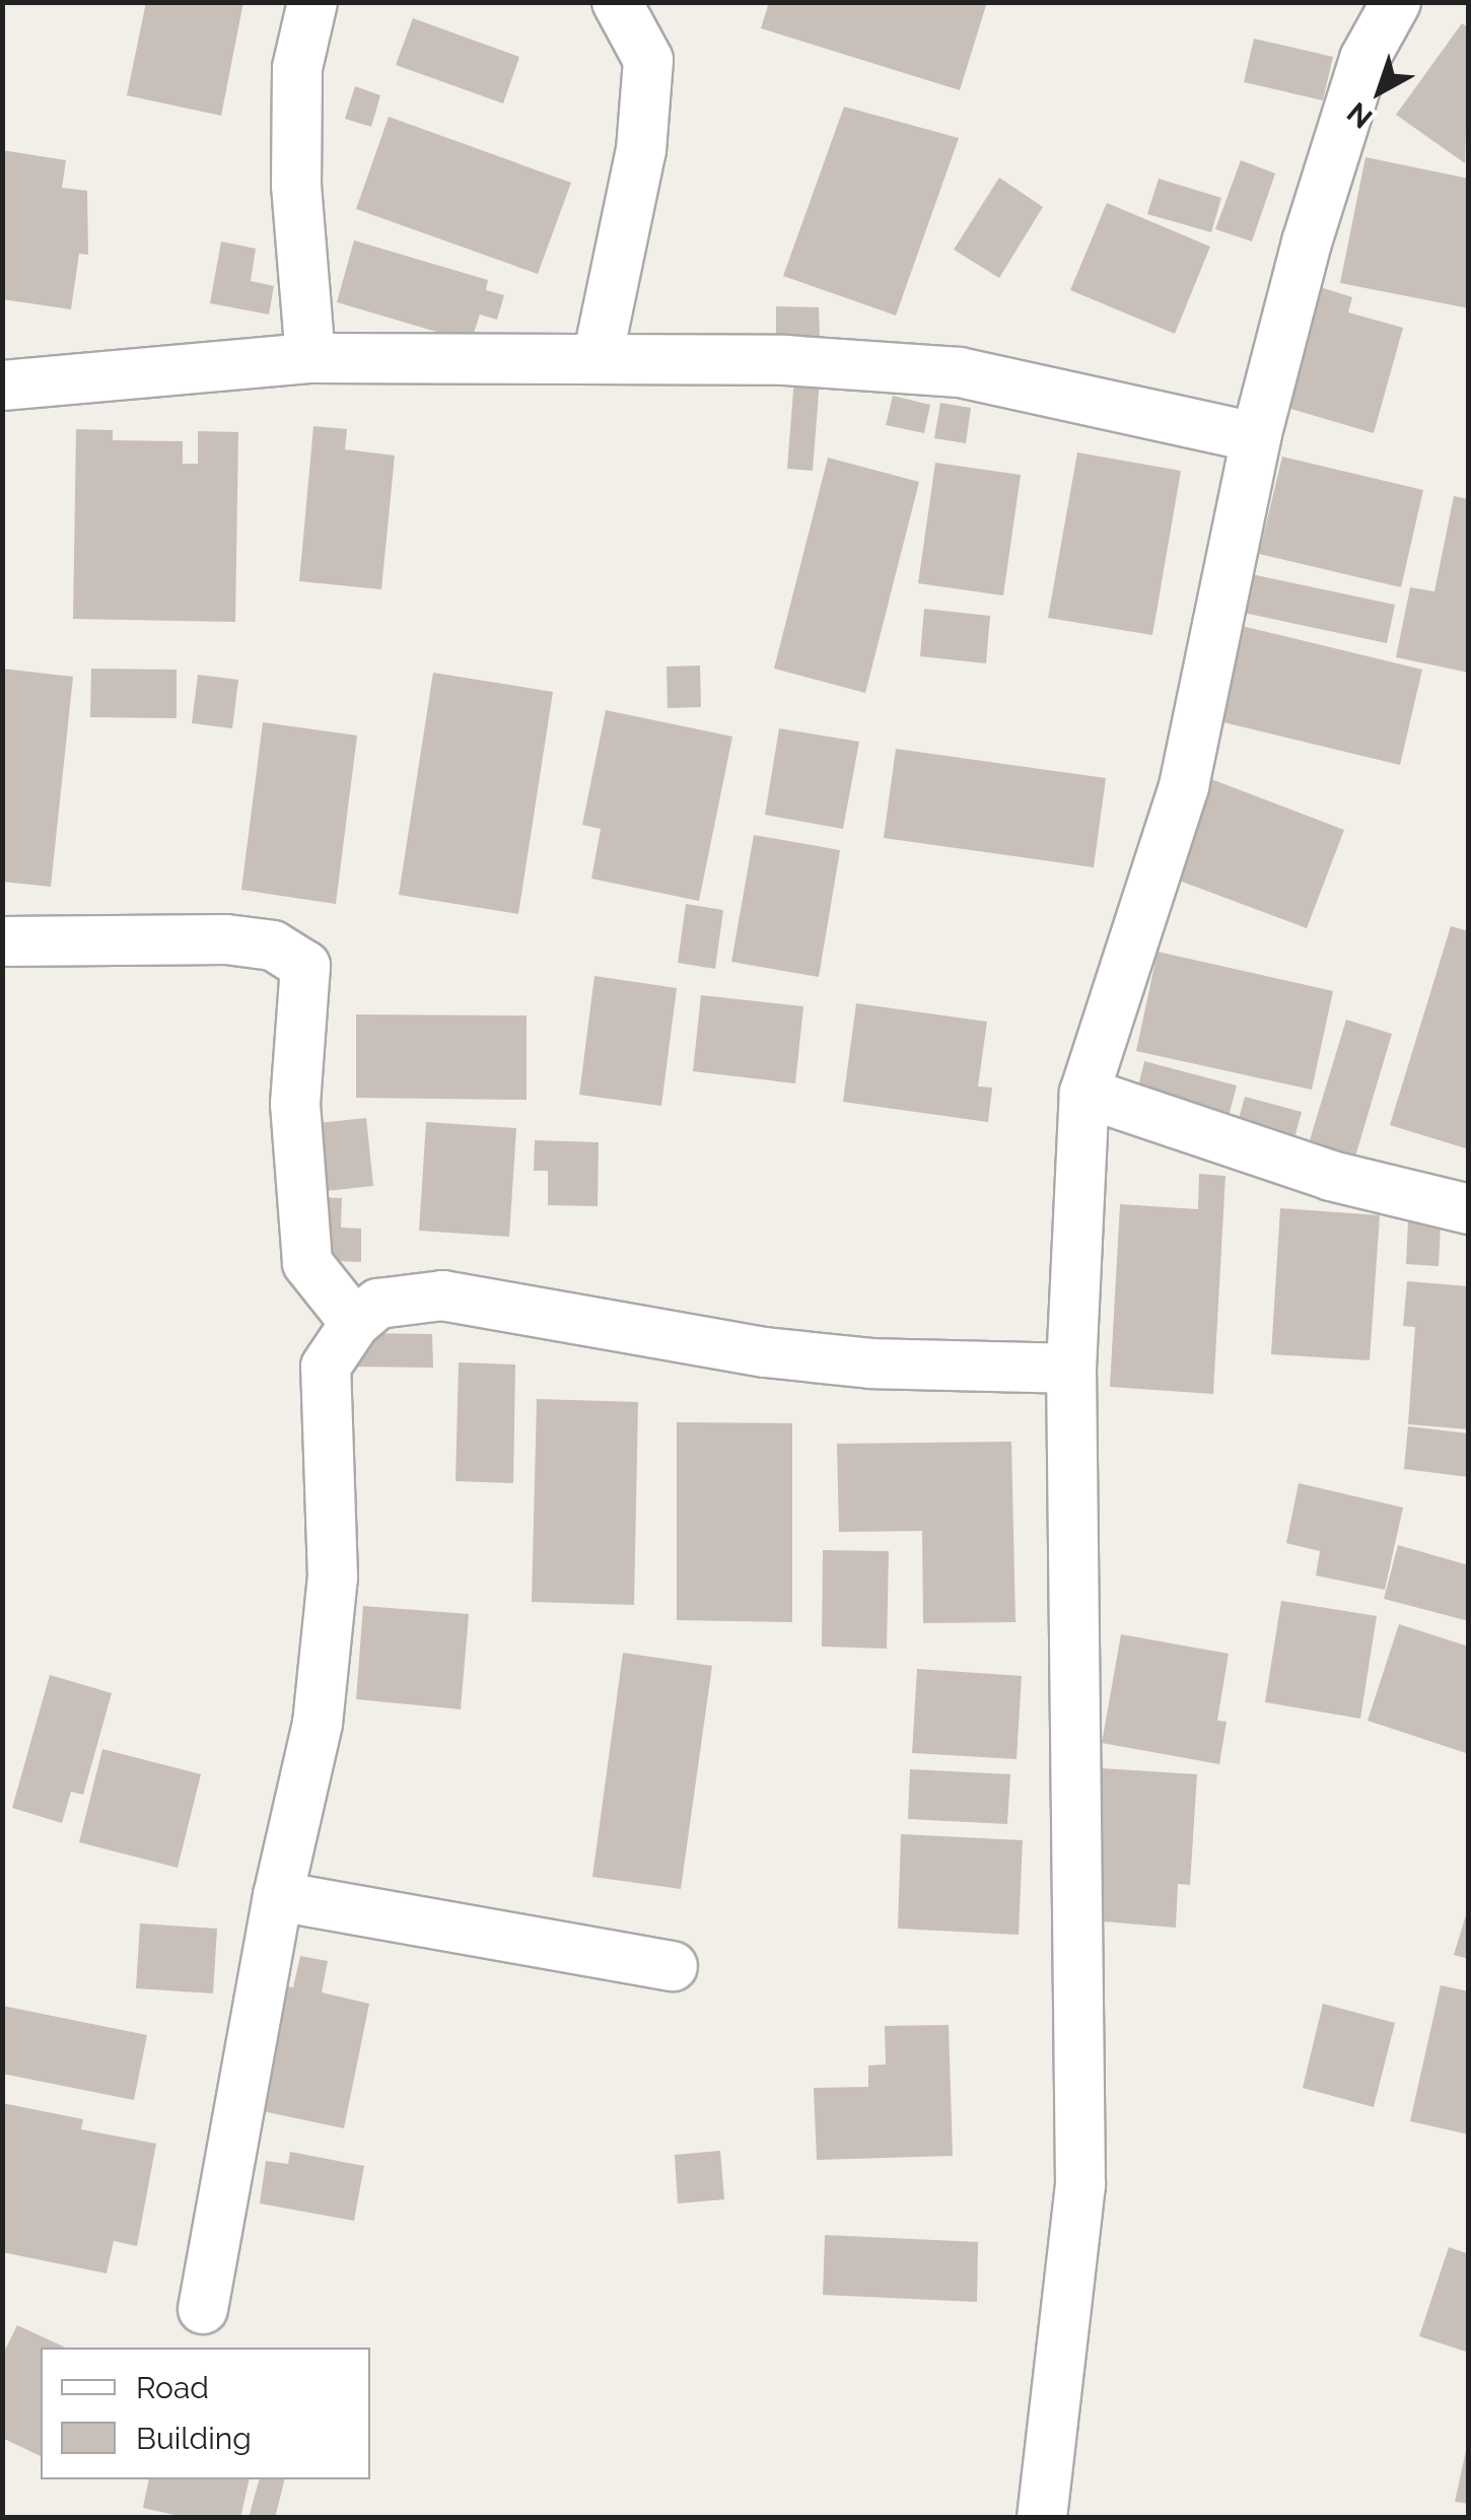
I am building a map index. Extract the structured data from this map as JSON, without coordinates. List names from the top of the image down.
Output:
{
  "legend": ["Road", "Building"],
  "north": "bottom left"
}
